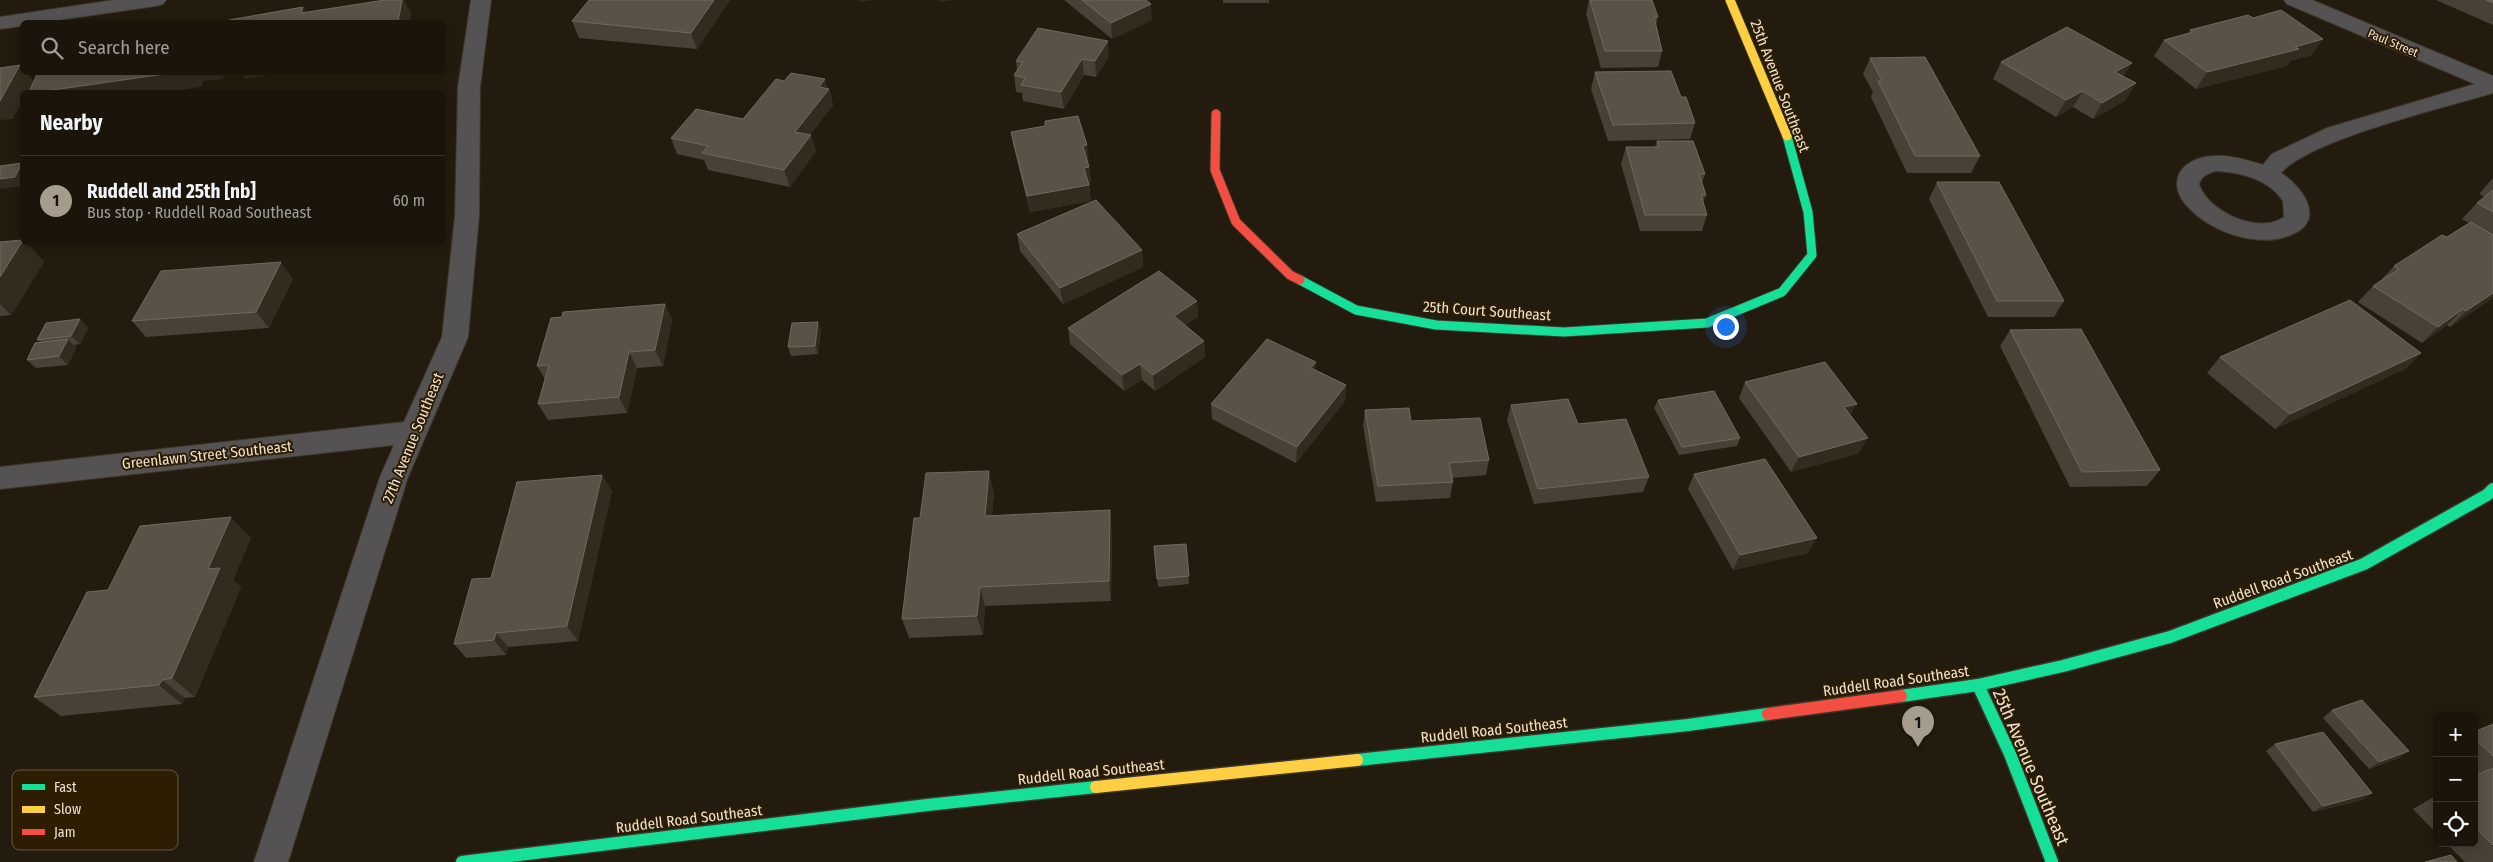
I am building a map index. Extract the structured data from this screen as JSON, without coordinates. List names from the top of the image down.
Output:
{
  "streets": {
    "main road": ["25th Avenue Southeast", "25th Court Southeast", "Ruddell Road Southeast"],
    "street": ["Paul Street", "27th Avenue Southeast", "Greenlawn Street Southeast"]
  },
  "crossings": [
    ["25th Avenue Southeast", "25th Court Southeast"],
    ["25th Avenue Southeast", "Ruddell Road Southeast"],
    ["27th Avenue Southeast", "Greenlawn Street Southeast"]
  ],
  "legend": ["Fast", "Slow", "Jam"],
  "page": {
    "search": "Search here",
    "heading": "Nearby",
    "list": [
      {
        "mark": "1",
        "name": "Ruddell and 25th [nb]",
        "note": "Bus stop · Ruddell Road Southeast",
        "value": "60 m"
      }
    ],
    "pins": "1",
    "map_buttons": ["+", "−"]
  }
}
